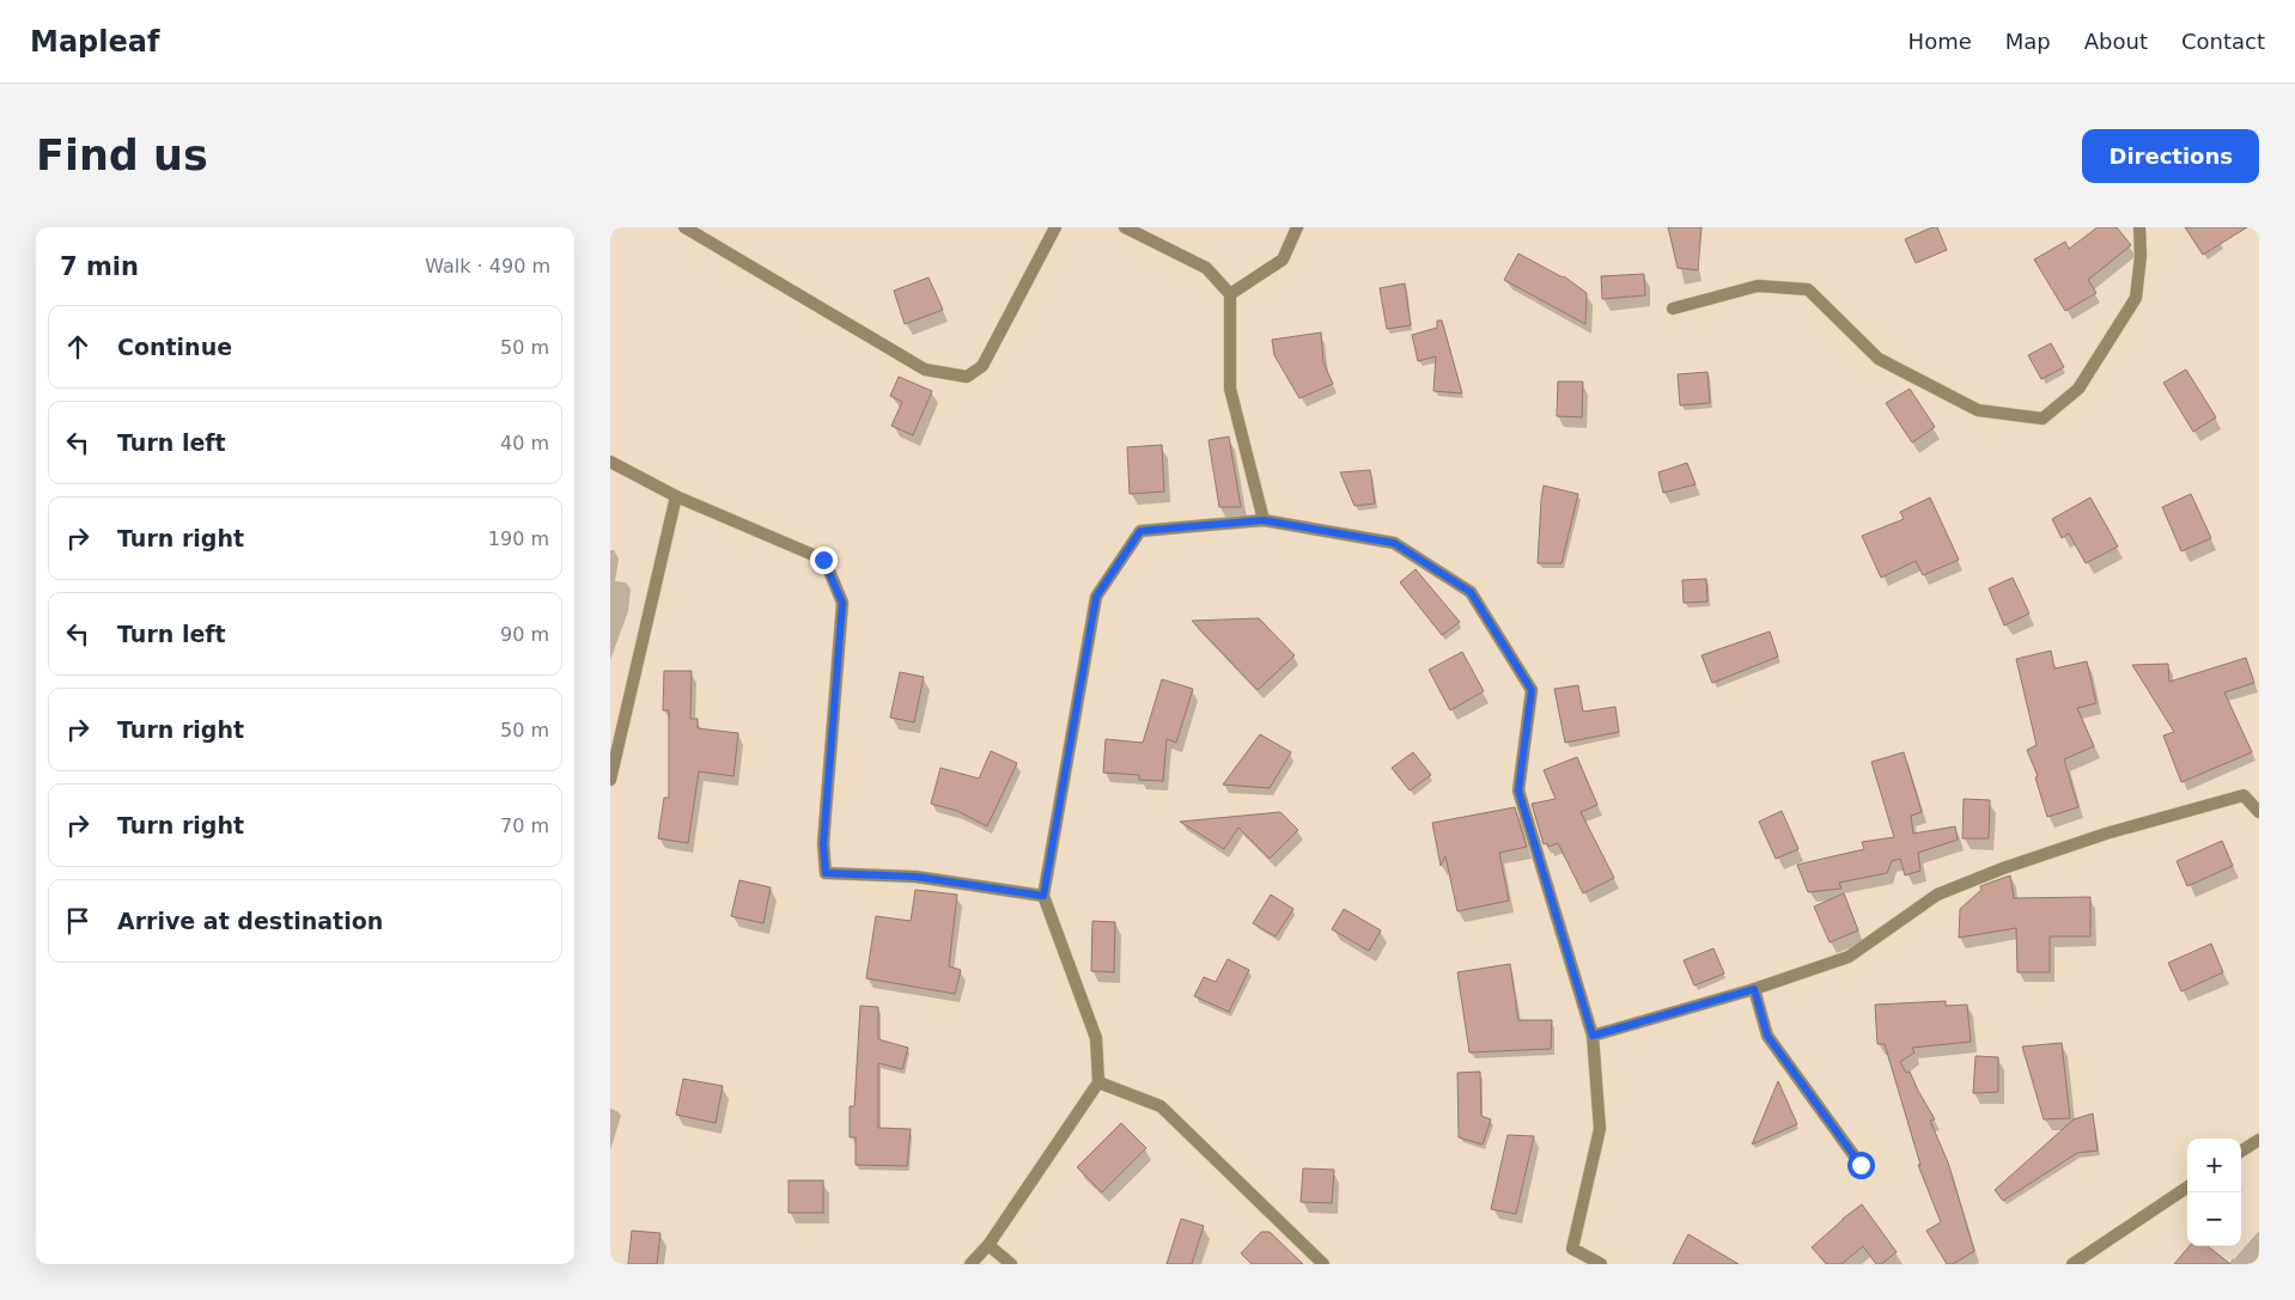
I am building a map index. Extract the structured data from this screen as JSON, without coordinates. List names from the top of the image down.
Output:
{
  "page": {
    "header": "Mapleaf",
    "nav": [
      "Home",
      "Map",
      "About",
      "Contact"
    ],
    "buttons": "Directions",
    "title": "Find us",
    "heading": ["7 min", "Walk · 490 m"],
    "list": [
      ["Continue", "50 m"],
      ["Turn left", "40 m"],
      ["Turn right", "190 m"],
      ["Turn left", "90 m"],
      ["Turn right", "50 m"],
      ["Turn right", "70 m"],
      "Arrive at destination"
    ],
    "map_buttons": ["+", "−"]
  }
}
